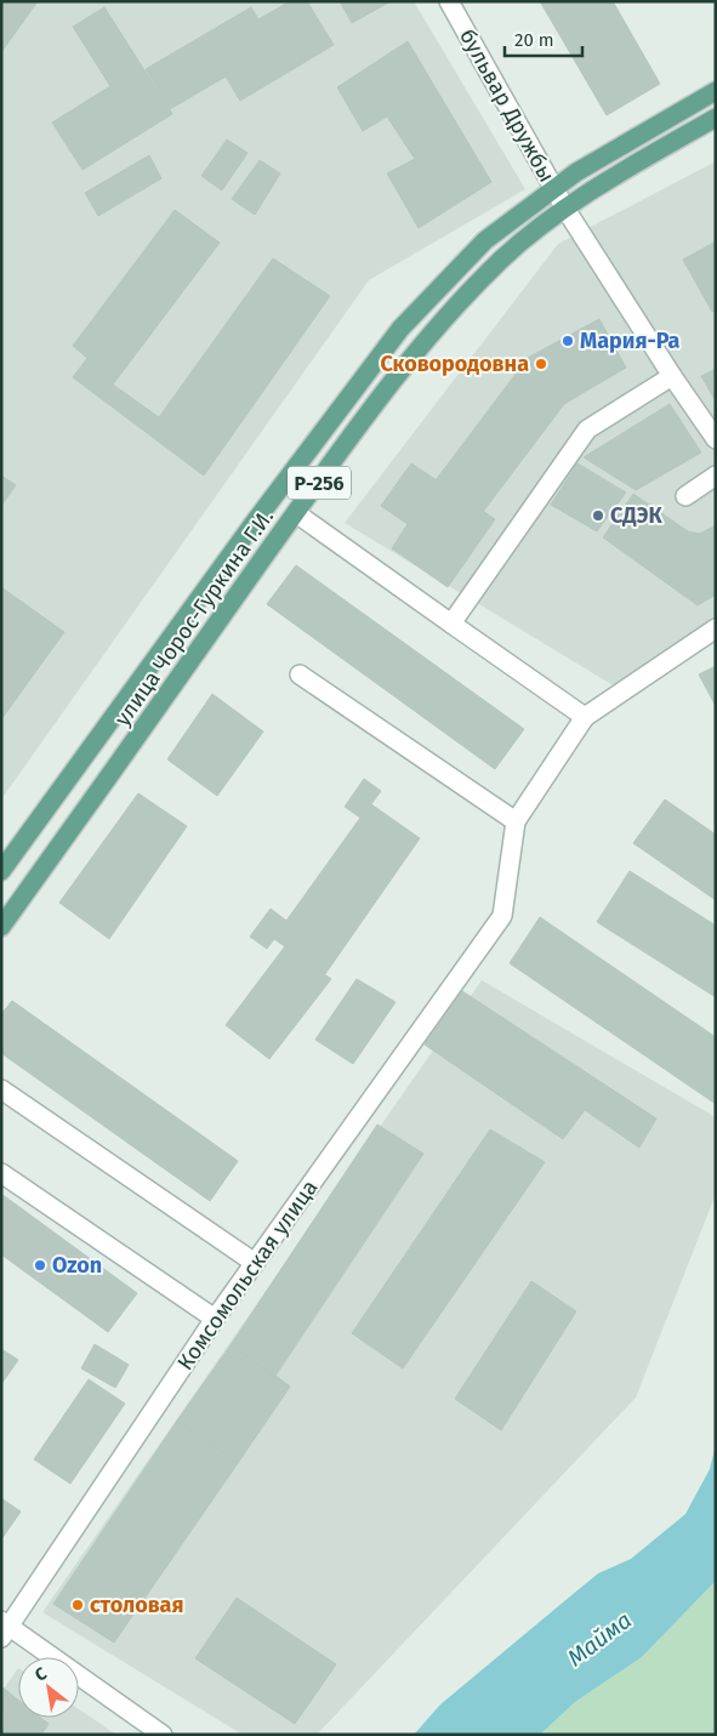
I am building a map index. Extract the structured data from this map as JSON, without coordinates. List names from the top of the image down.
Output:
{
  "streets": {
    "main road": ["Р-256", "улица Чорос-Гуркина Г.И."],
    "street": ["бульвар Дружбы", "Комсомольская улица"]
  },
  "crossings": [
    ["бульвар Дружбы", "улица Чорос-Гуркина Г.И."]
  ],
  "water": ["Майма"],
  "places": [
    "Мария-Ра",
    "Сковородовна",
    "СДЭК",
    "Ozon",
    "столовая"
  ],
  "scale_bar": "20 m",
  "north": "top left"
}
